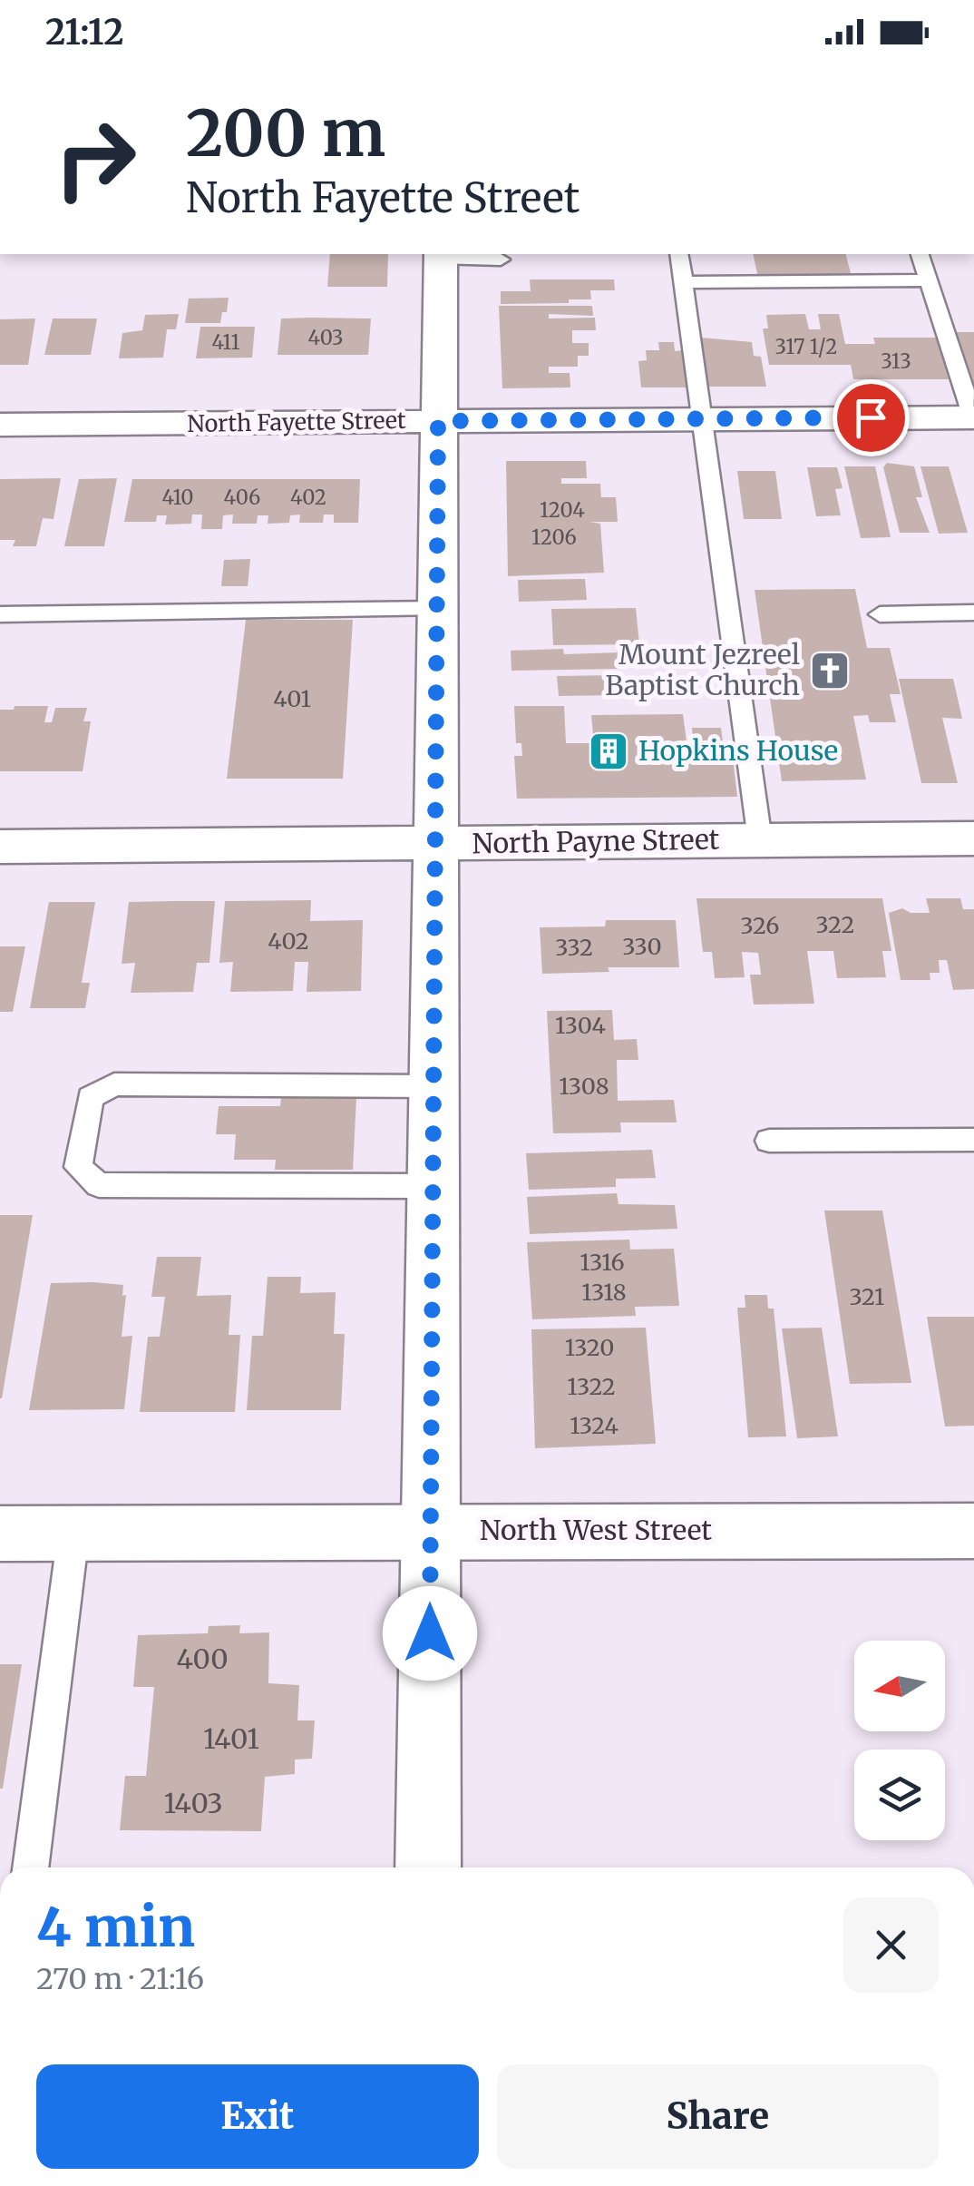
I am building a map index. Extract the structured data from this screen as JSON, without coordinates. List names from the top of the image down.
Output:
{
  "streets": {
    "street": ["North Fayette Street", "North Payne Street", "North West Street"]
  },
  "places": {
    "church": ["Mount Jezreel Baptist Church"],
    "building": ["Hopkins House"]
  },
  "house_numbers": [
    "403",
    "411",
    "317 1/2",
    "313",
    "410",
    "406",
    "402",
    "1204",
    "1206",
    "401",
    "322",
    "326",
    "402",
    "330",
    "332",
    "1304",
    "1308",
    "1316",
    "1318",
    "321",
    "1320",
    "1322",
    "1324",
    "400",
    "1401",
    "1403"
  ],
  "north": "left",
  "page": {
    "status": "21:12",
    "turn": ["200 m", "North Fayette Street"],
    "heading": ["4 min", "270 m · 21:16"],
    "buttons": ["Exit", "Share"]
  }
}
